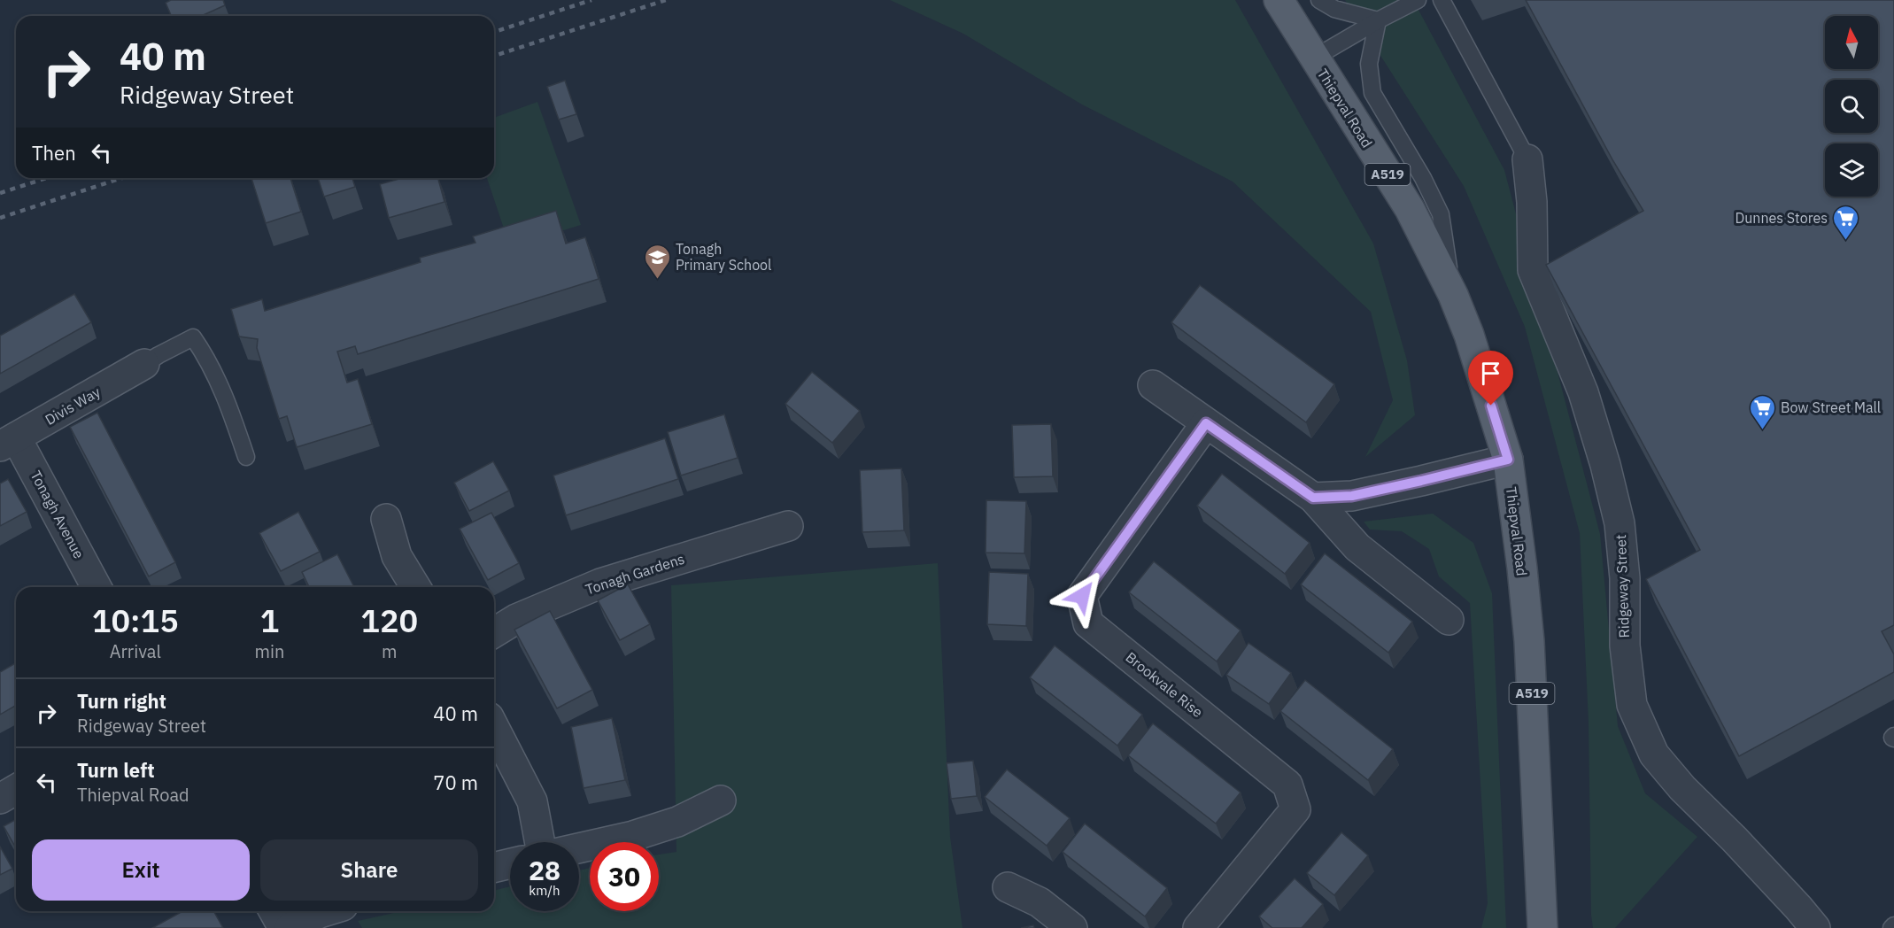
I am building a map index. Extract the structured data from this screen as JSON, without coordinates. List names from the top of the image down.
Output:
{
  "streets": {
    "main road": ["Thiepval Road", "A519"],
    "street": [
      "Divis Way",
      "Tonagh Avenue",
      "Tonagh Gardens",
      "Ridgeway Street",
      "Brookvale Rise"
    ]
  },
  "crossings": [
    ["Divis Way", "Tonagh Avenue"]
  ],
  "places": {
    "supermarket": ["Dunnes Stores", "Bow Street Mall"],
    "school or university": ["Tonagh Primary School"]
  },
  "north": "top",
  "page": {
    "turn": ["40 m", "Ridgeway Street"],
    "then": "Then",
    "eta": [
      "10:15",
      "Arrival",
      "1",
      "min",
      "120",
      "m"
    ],
    "list": [
      {
        "name": "Turn right",
        "note": "Ridgeway Street",
        "value": "40 m"
      },
      {
        "name": "Turn left",
        "note": "Thiepval Road",
        "value": "70 m"
      }
    ],
    "buttons": ["Exit", "Share"],
    "speed": "28 km/h",
    "limit": "30"
  }
}
